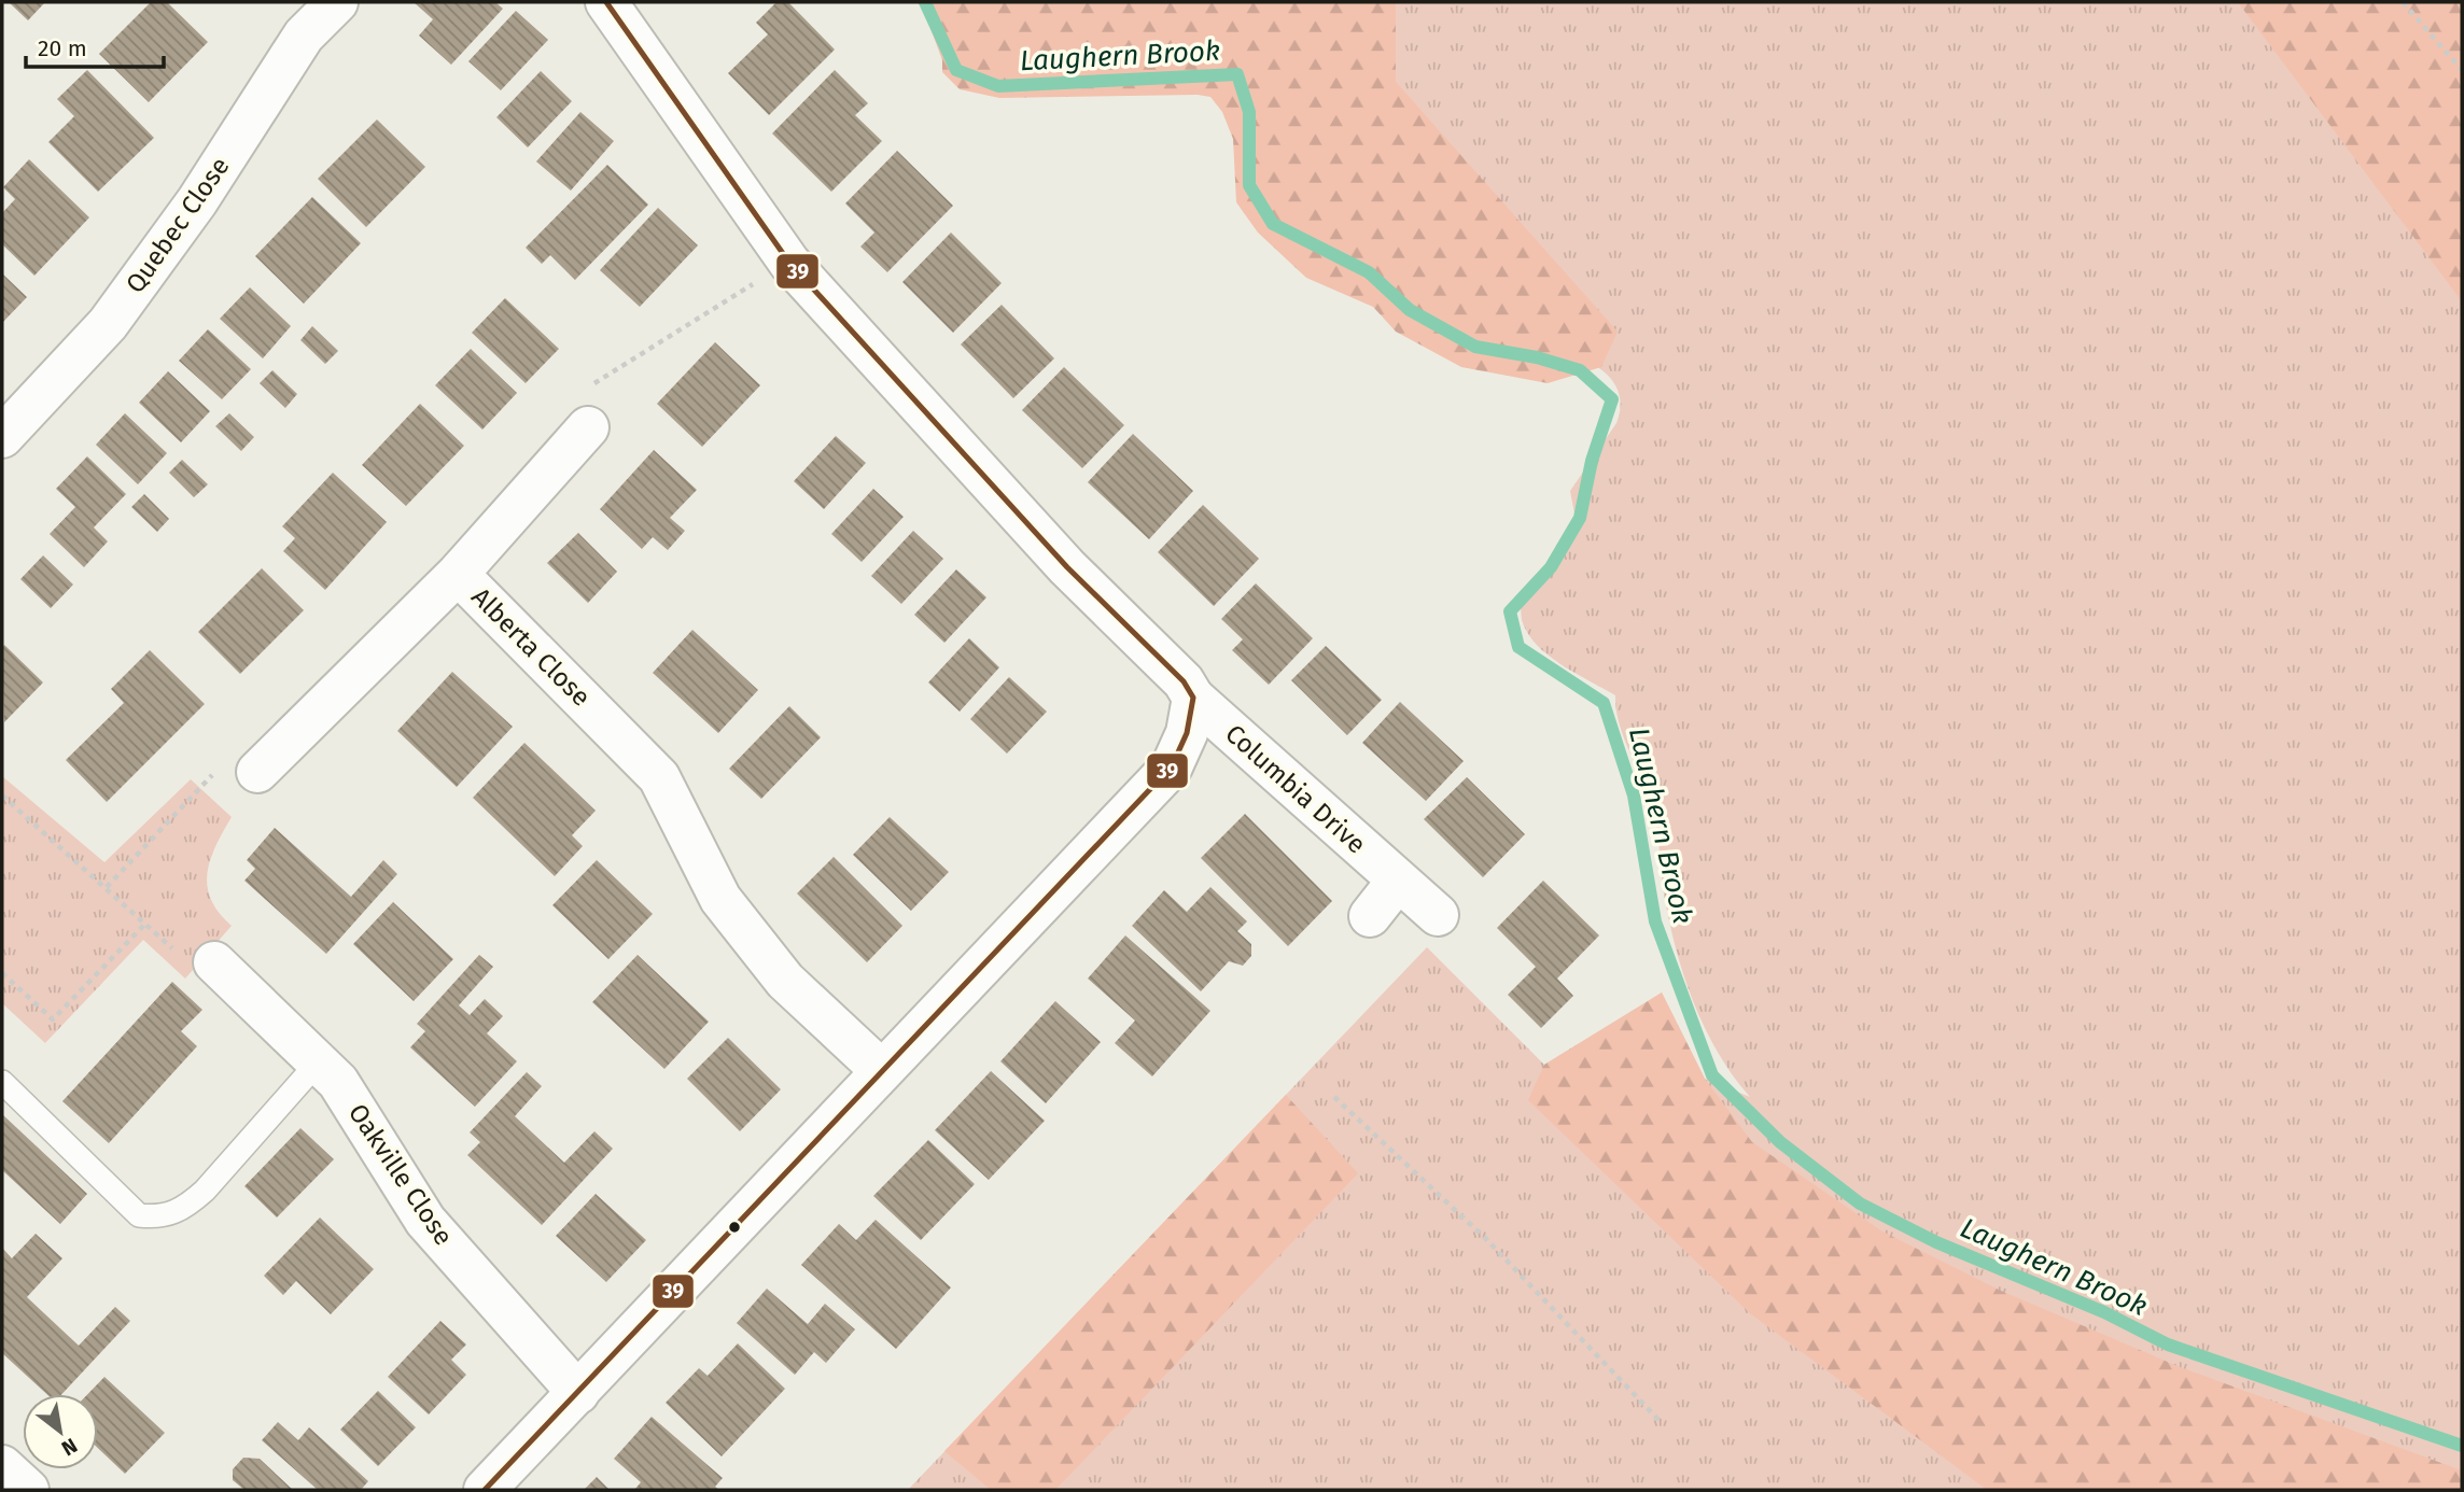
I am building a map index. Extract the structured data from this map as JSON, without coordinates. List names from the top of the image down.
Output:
{
  "streets": {
    "street": [
      "Quebec Close",
      "Alberta Close",
      "Columbia Drive",
      "Oakville Close"
    ]
  },
  "crossings": [
    ["Alberta Close", "Columbia Drive"],
    ["Columbia Drive", "Oakville Close"]
  ],
  "water": ["Laughern Brook"],
  "lines": ["transit line 39"],
  "scale_bar": "20 m",
  "north": "bottom right"
}
